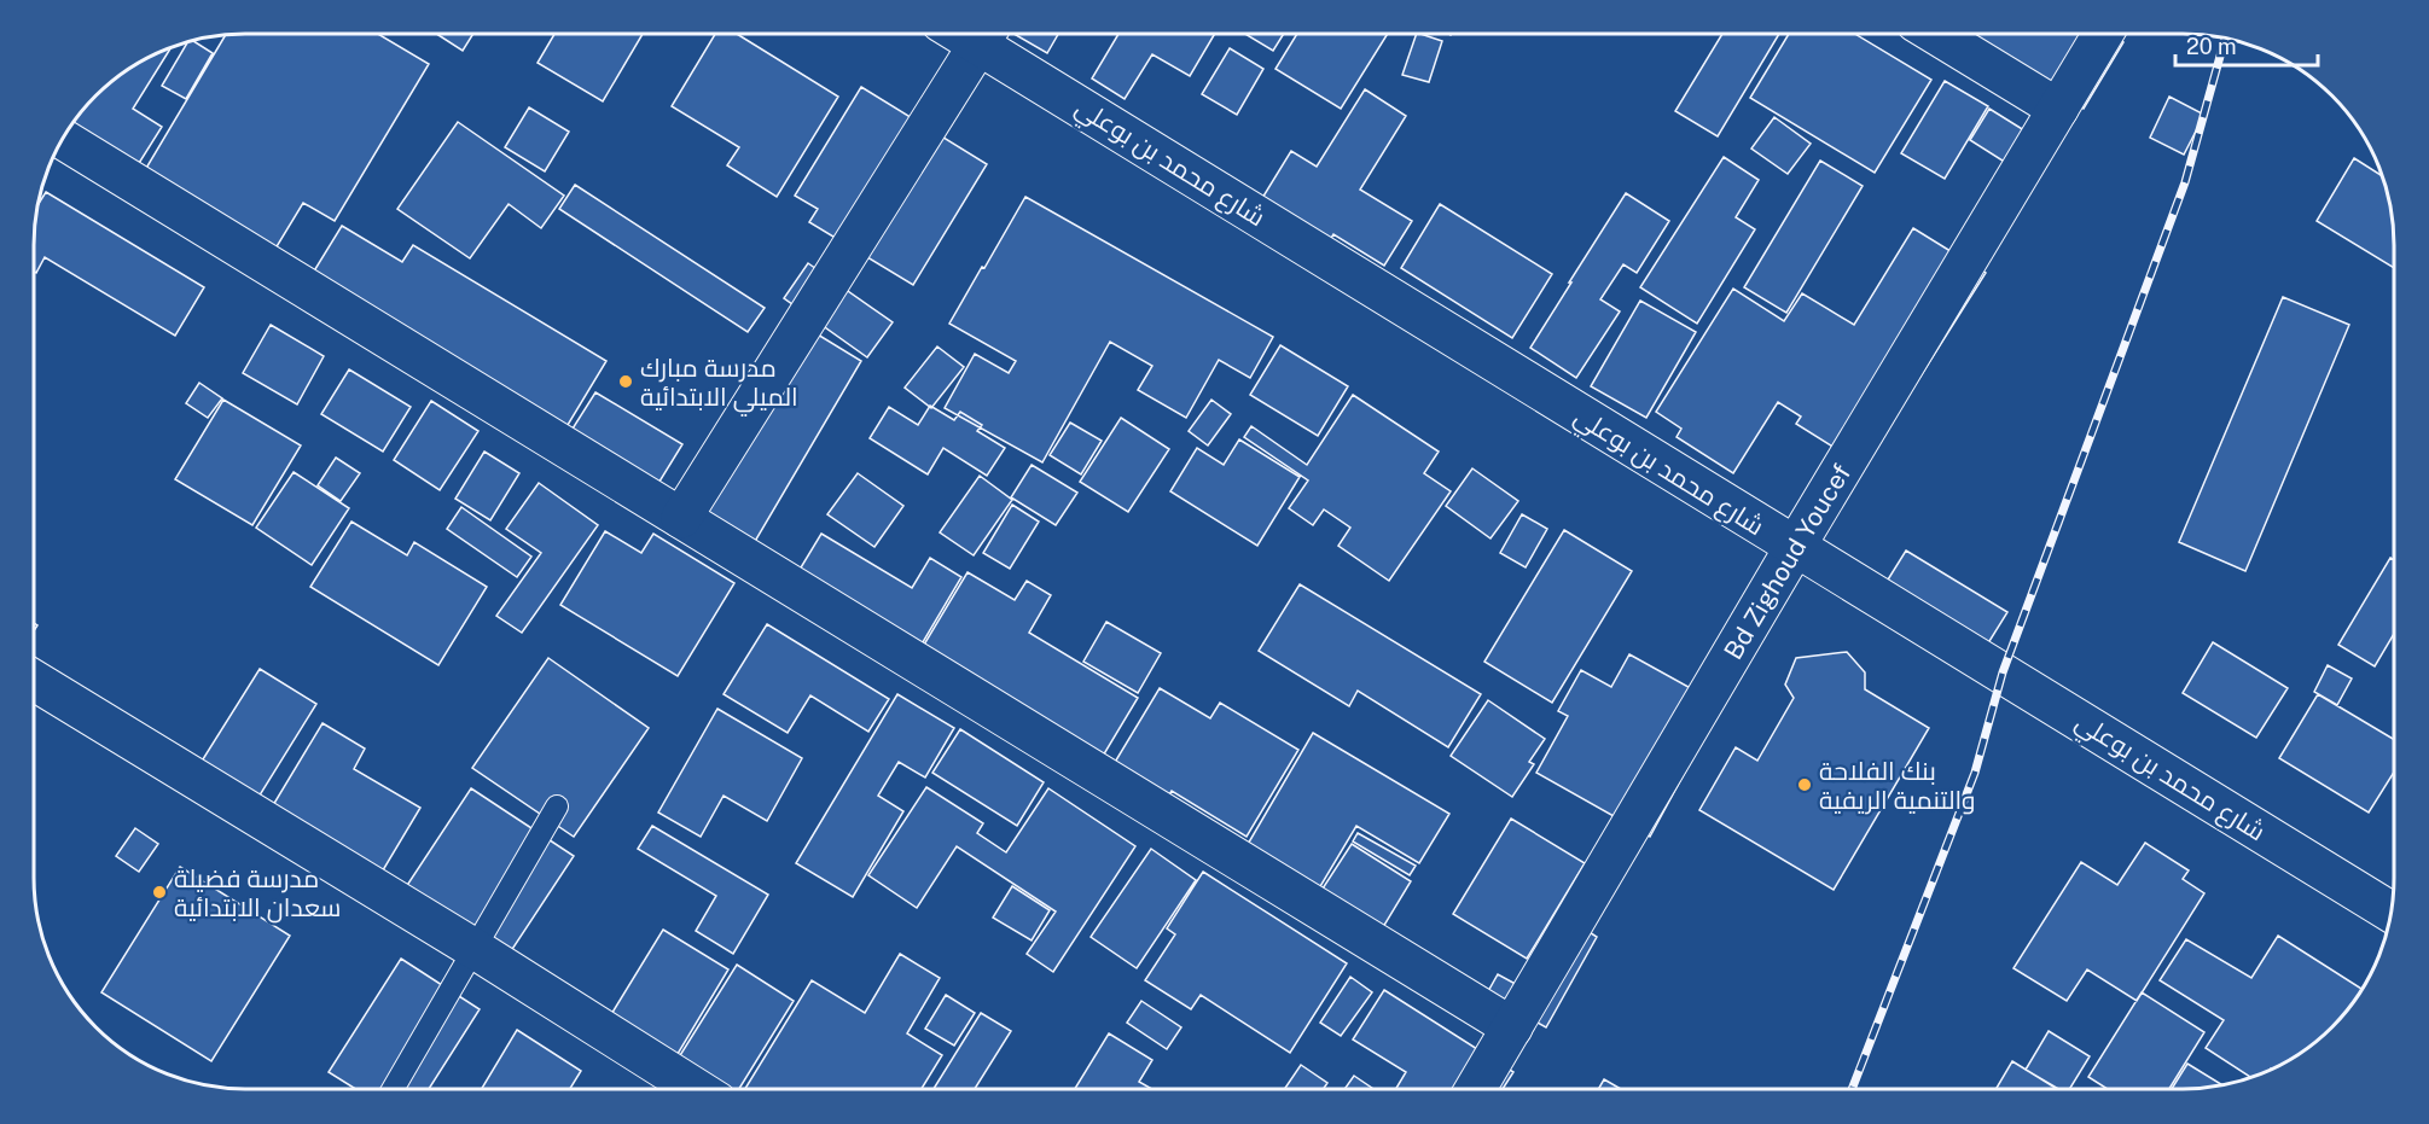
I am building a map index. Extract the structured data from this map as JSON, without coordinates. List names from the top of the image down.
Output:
{
  "streets": {
    "street": ["شارع محمد بن بوعلي", "Bd Zighoud Youcef"]
  },
  "crossings": [
    ["شارع محمد بن بوعلي", "Bd Zighoud Youcef"]
  ],
  "places": ["مدرسة مبارك الميلي الابتدائية", "بنك الفلاحة والتنمية الريفية", "مدرسة فضيلة سعدان الابتدائية"],
  "scale_bar": "20 m"
}
